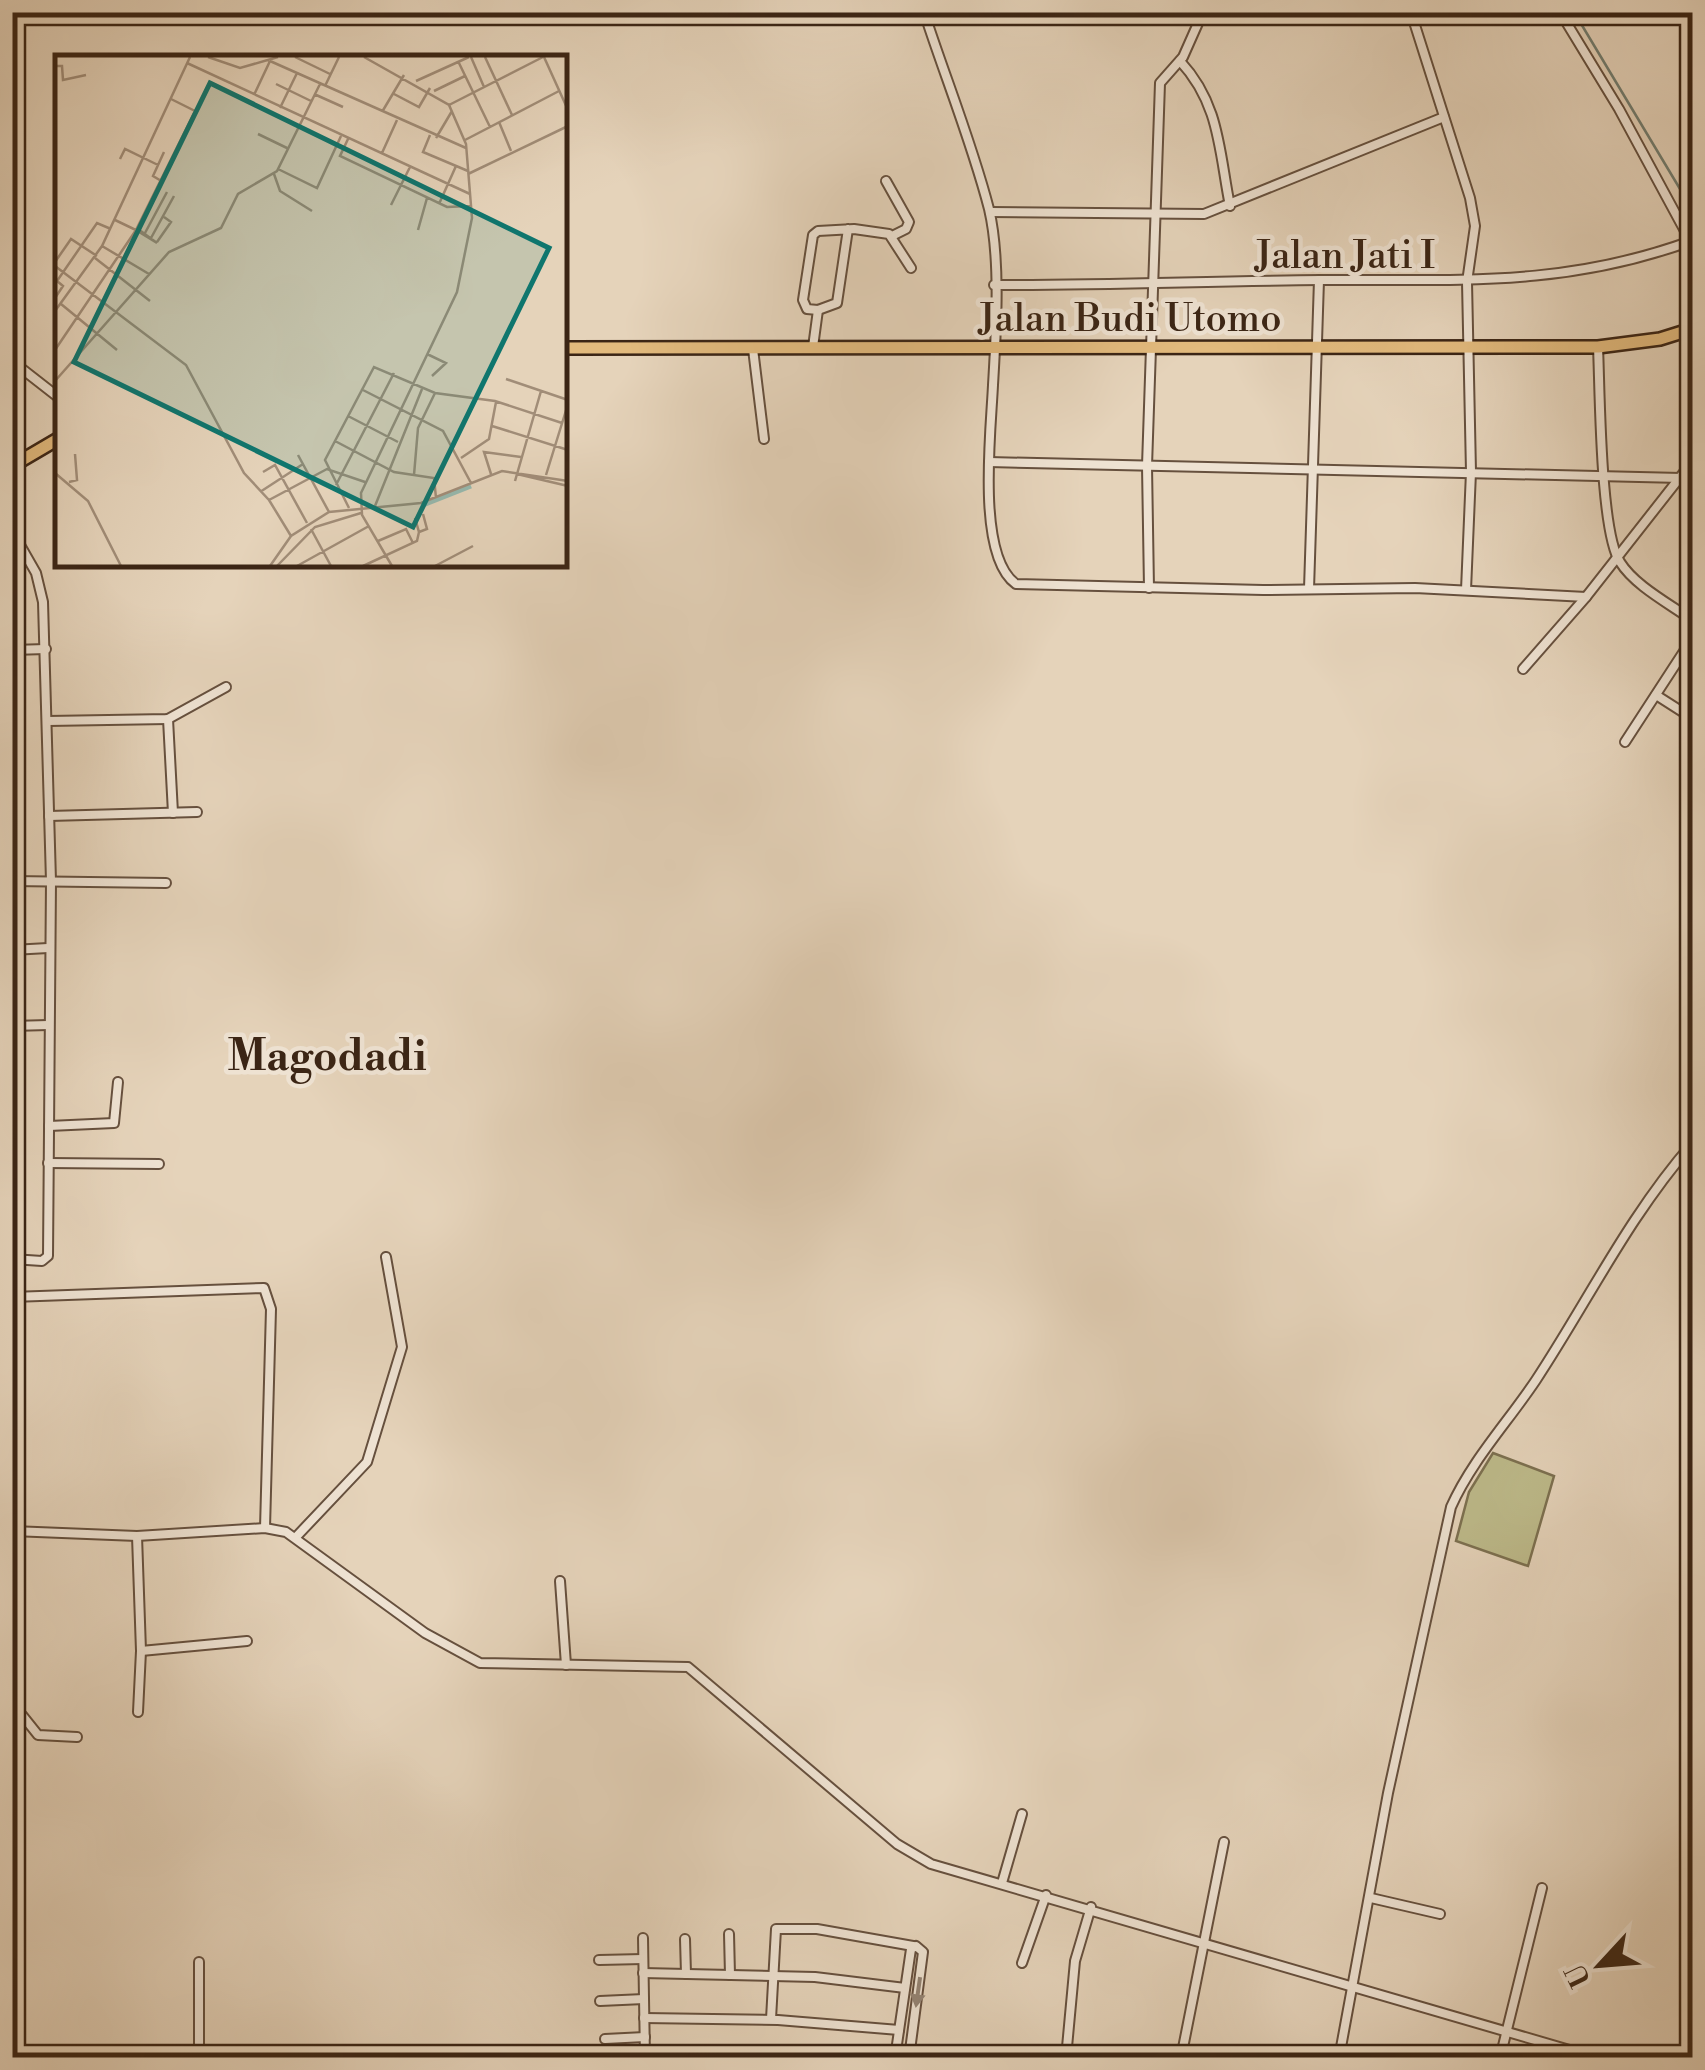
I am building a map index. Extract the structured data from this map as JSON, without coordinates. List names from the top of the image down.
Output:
{
  "streets": {
    "main road": ["Jalan Budi Utomo"],
    "street": ["Jalan Jati I"]
  },
  "districts": ["Magodadi"],
  "north": "bottom left"
}
